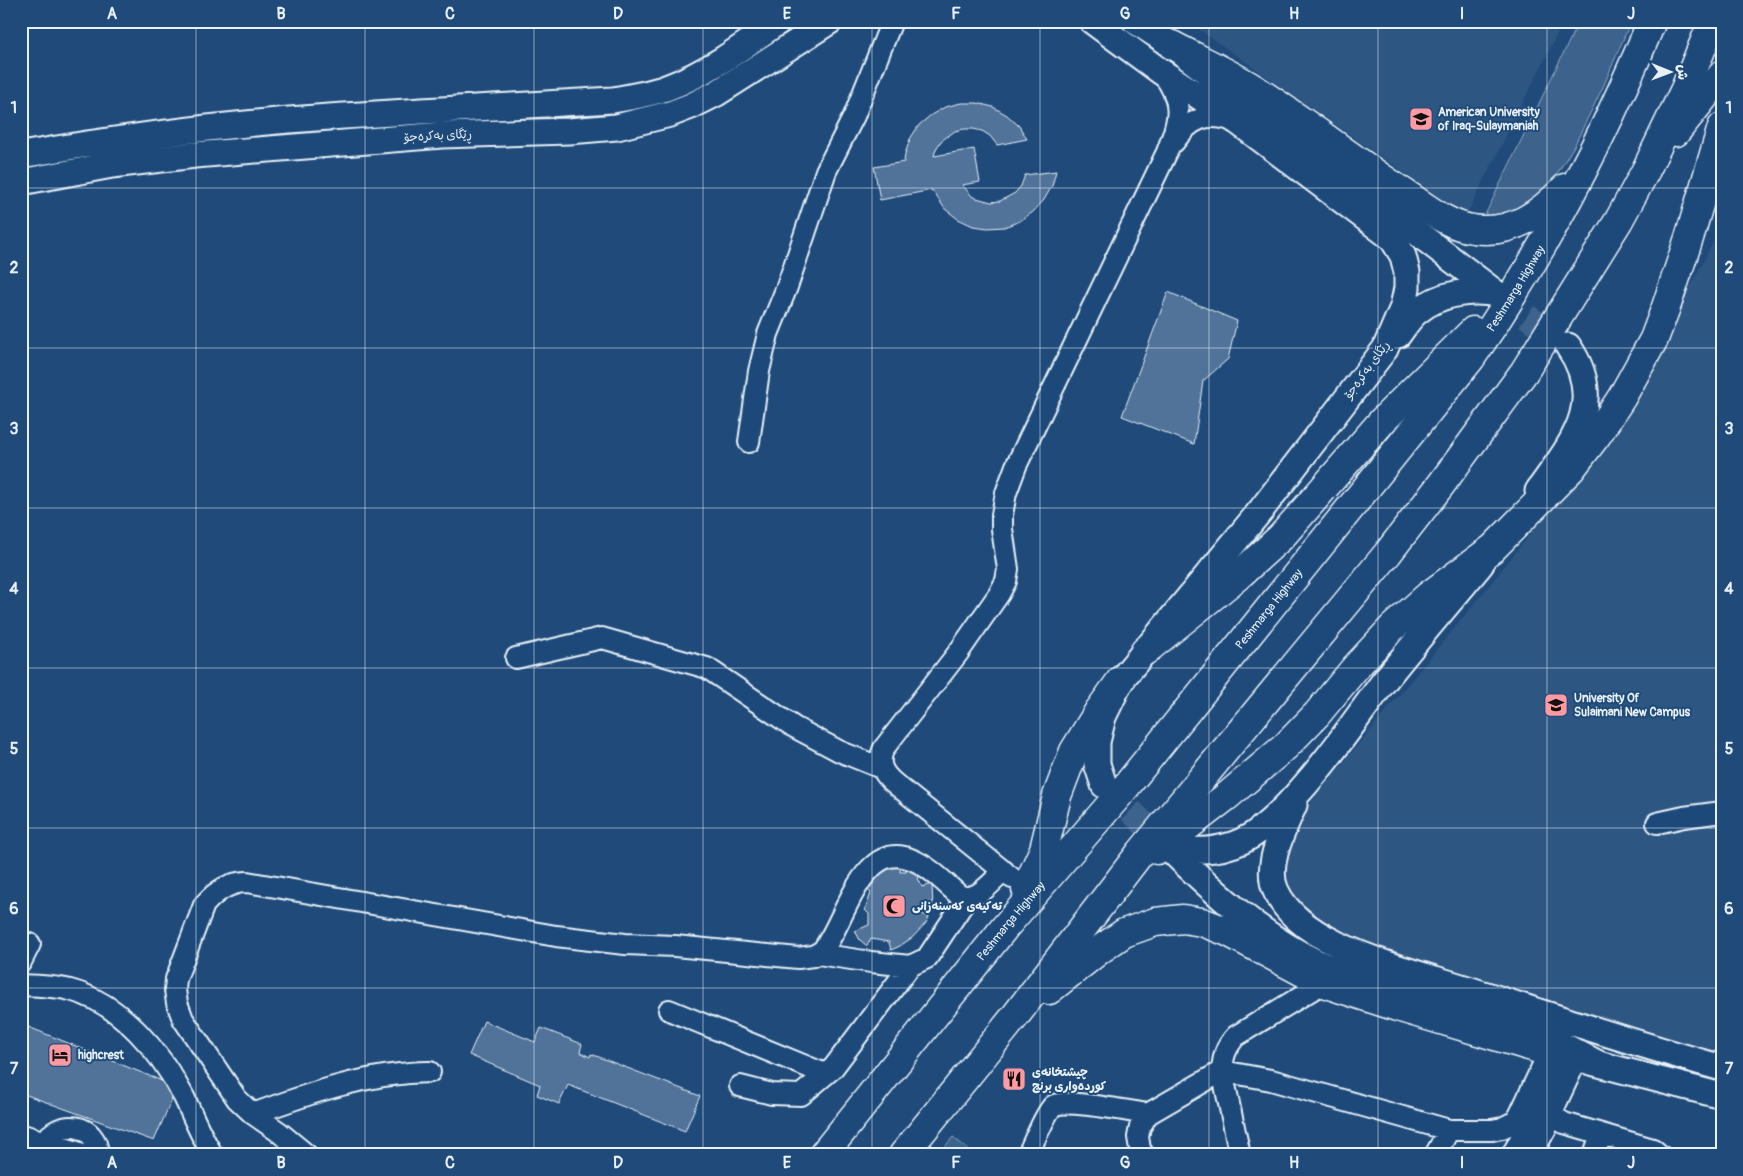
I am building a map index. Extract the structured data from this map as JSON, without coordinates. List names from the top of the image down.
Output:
{
  "streets": {
    "highway": ["Peshmarga Highway"],
    "main road": ["ڕێگای بەکرەجۆ"]
  },
  "places": {
    "school or university": ["American University of Iraq-Sulaymaniah", "University Of Sulaimani New Campus"],
    "mosque": ["تەکیەی کەسنەزانی"],
    "hotel": ["highcrest"],
    "restaurant": ["چيشتخانەی کوردەواری برنج"]
  },
  "north": "right",
  "grid": {
    "columns": [
      "A",
      "B",
      "C",
      "D",
      "E",
      "F",
      "G",
      "H",
      "I",
      "J"
    ],
    "rows": [
      "1",
      "2",
      "3",
      "4",
      "5",
      "6",
      "7"
    ]
  }
}
